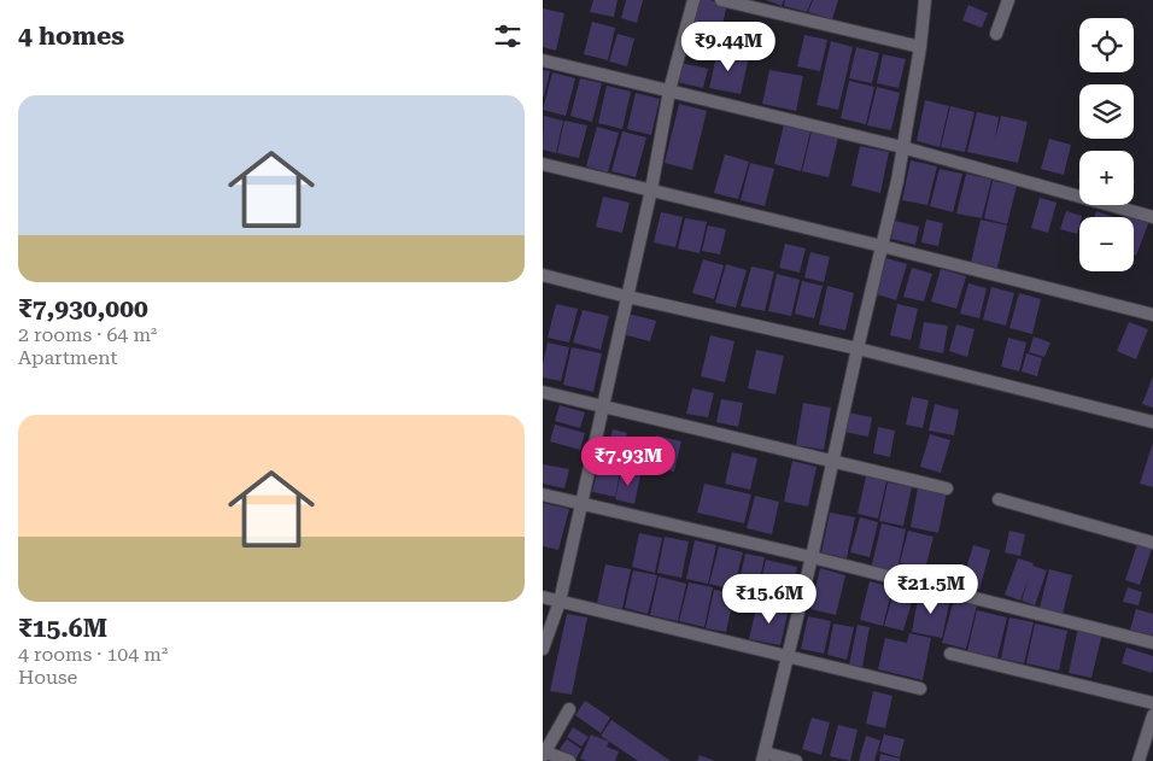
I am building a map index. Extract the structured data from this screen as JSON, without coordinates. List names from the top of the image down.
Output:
{
  "page": {
    "heading": "4 homes",
    "map_buttons": ["+", "−"],
    "price": [
      "₹9.44M",
      "₹7.93M",
      "₹21.5M",
      "₹15.6M"
    ],
    "list": [
      {
        "name": "₹7,930,000",
        "note": "2 rooms · 64 m² · Apartment"
      },
      {
        "name": "₹15.6M",
        "note": "4 rooms · 104 m² · House"
      }
    ]
  }
}
